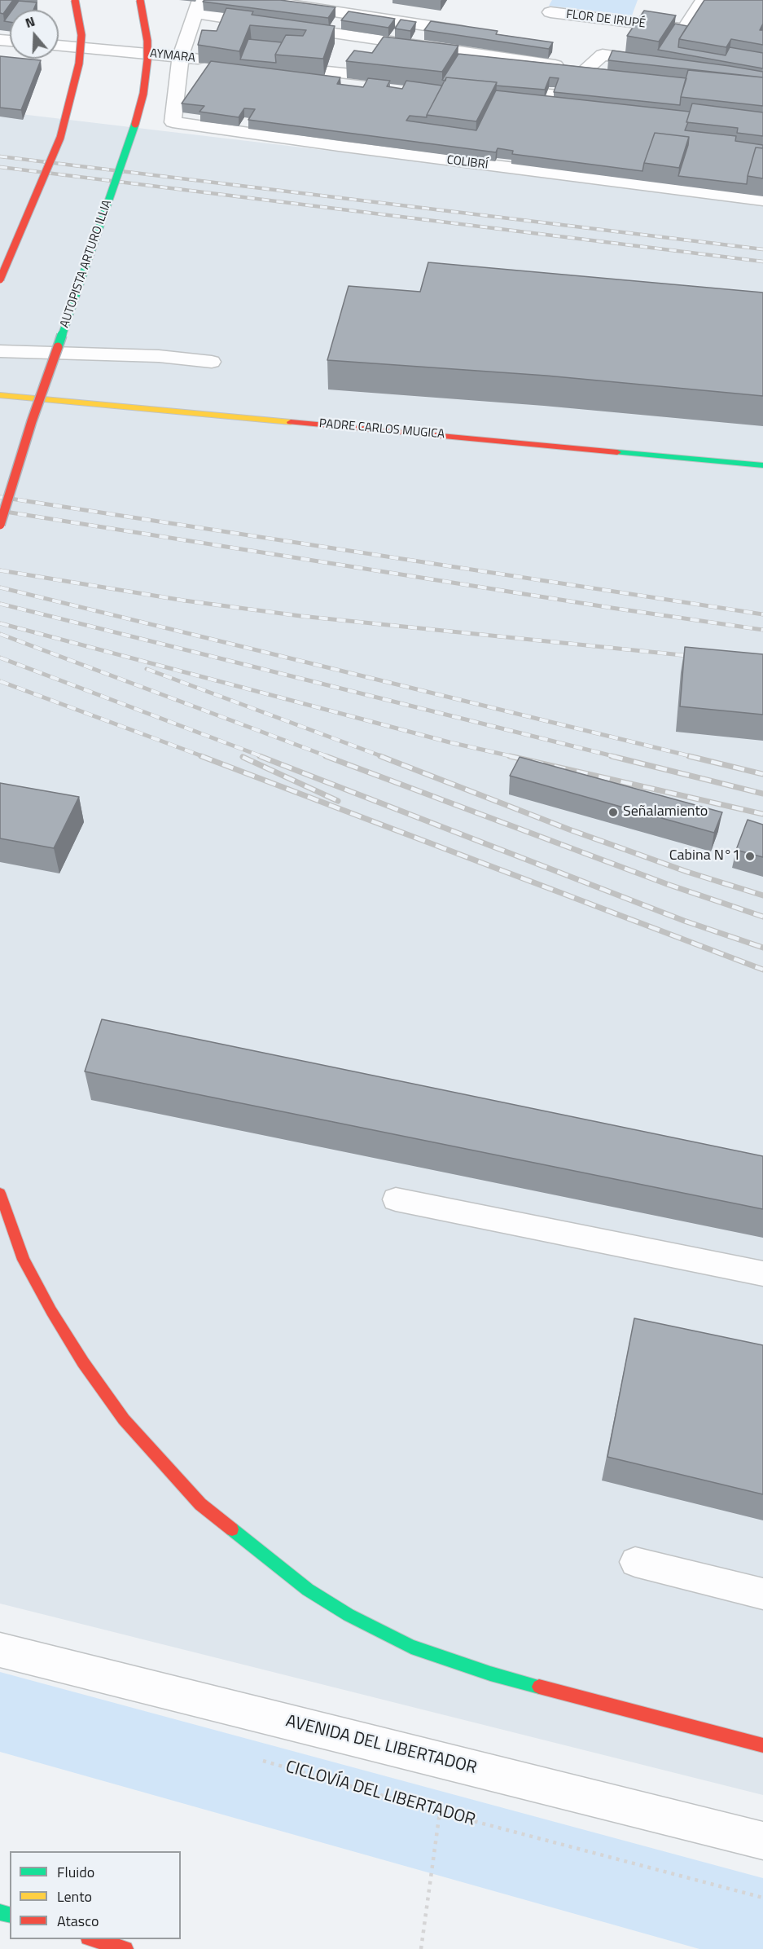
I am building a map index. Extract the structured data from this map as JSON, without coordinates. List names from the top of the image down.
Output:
{
  "streets": {
    "main road": ["AUTOPISTA ARTURO ILLIA", "PADRE CARLOS MUGICA"],
    "street": [
      "FLOR DE IRUPÉ",
      "AYMARA",
      "COLIBRÍ",
      "AVENIDA DEL LIBERTADOR"
    ],
    "path": ["CICLOVÍA DEL LIBERTADOR"]
  },
  "crossings": [
    ["AYMARA", "COLIBRÍ"]
  ],
  "places": ["Señalamiento", "Cabina N°1"],
  "legend": ["Fluido", "Lento", "Atasco"],
  "north": "top"
}
